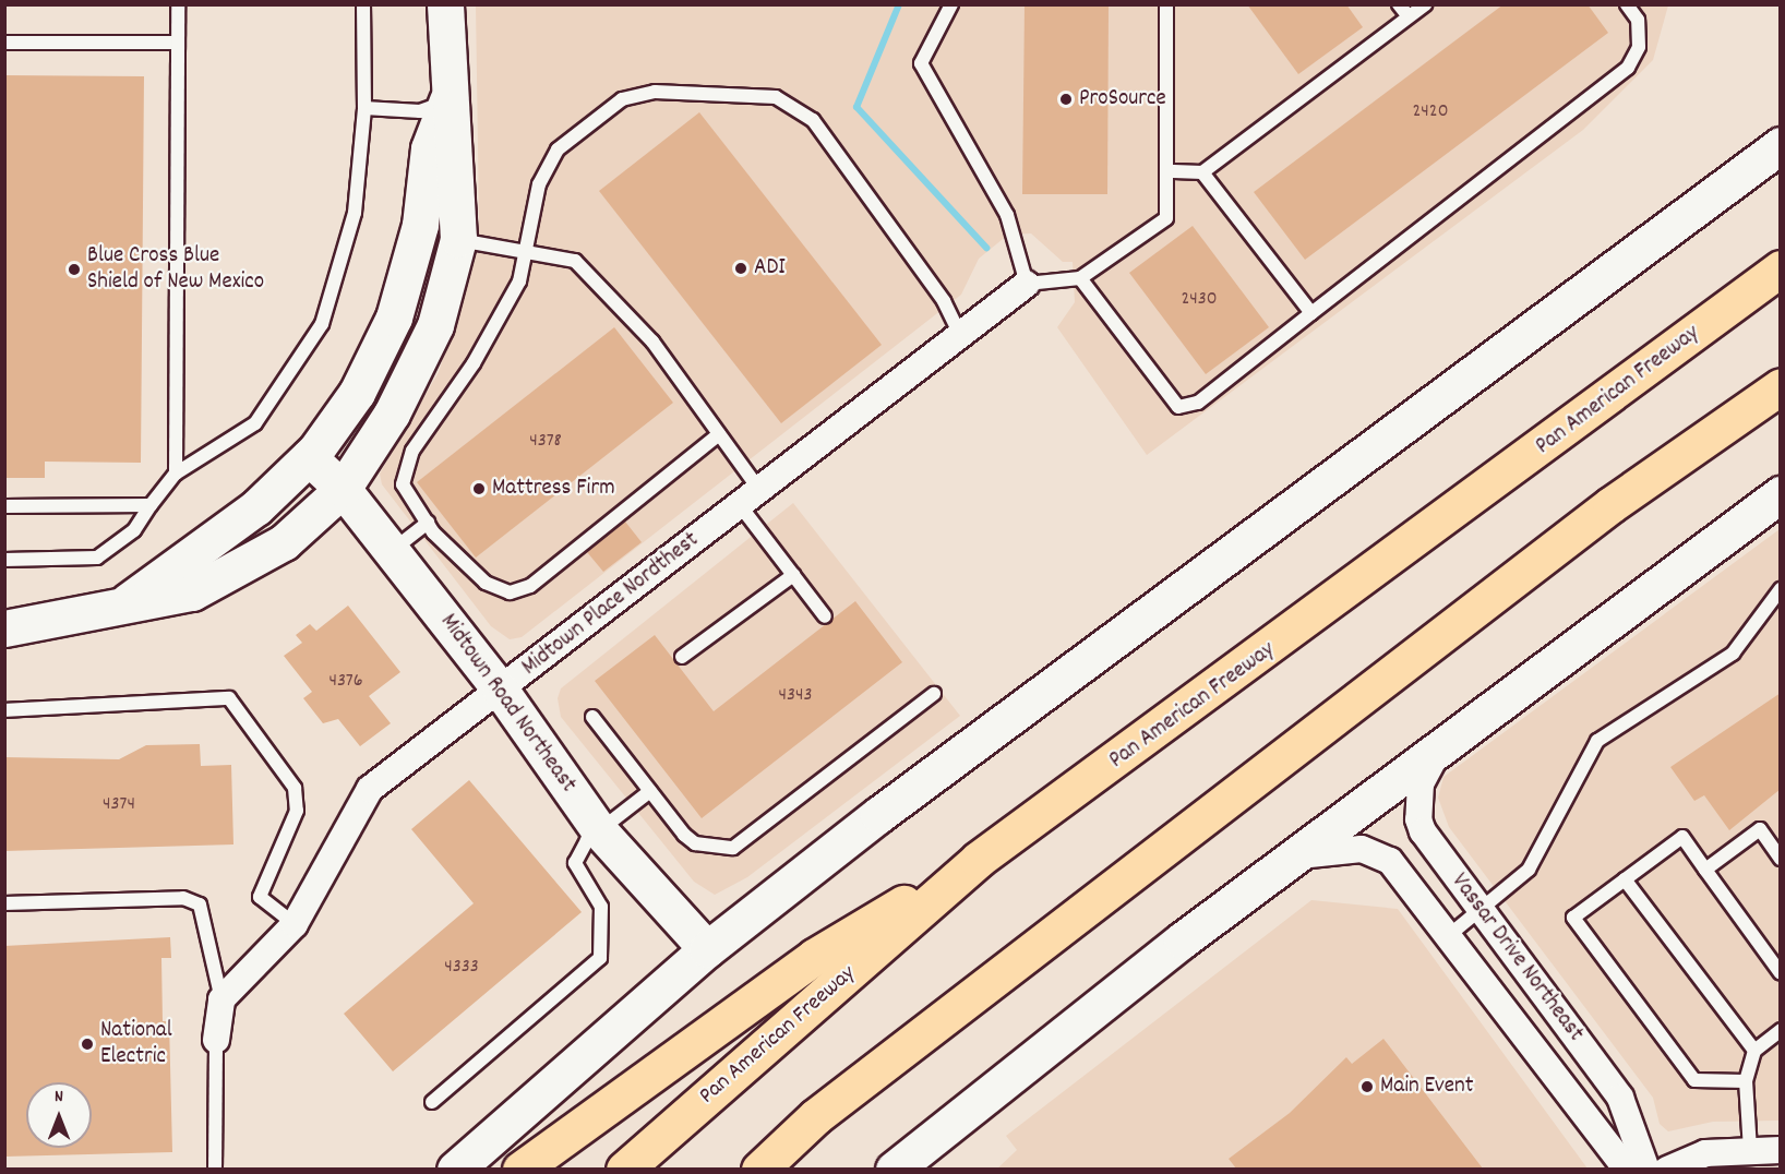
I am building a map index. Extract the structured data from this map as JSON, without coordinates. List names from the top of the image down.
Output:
{
  "streets": {
    "highway": ["Pan American Freeway"],
    "main road": ["Midtown Road Northeast"],
    "street": ["Midtown Place Nordthest", "Vassar Drive Northeast"]
  },
  "crossings": [
    ["Midtown Place Nordthest", "Midtown Road Northeast"]
  ],
  "places": [
    "ProSource",
    "ADI",
    "Blue Cross Blue Shield of New Mexico",
    "Mattress Firm",
    "National Electric",
    "Main Event"
  ],
  "house_numbers": [
    "2420",
    "2430",
    "4378",
    "4376",
    "4343",
    "4374",
    "4333"
  ],
  "north": "top"
}
